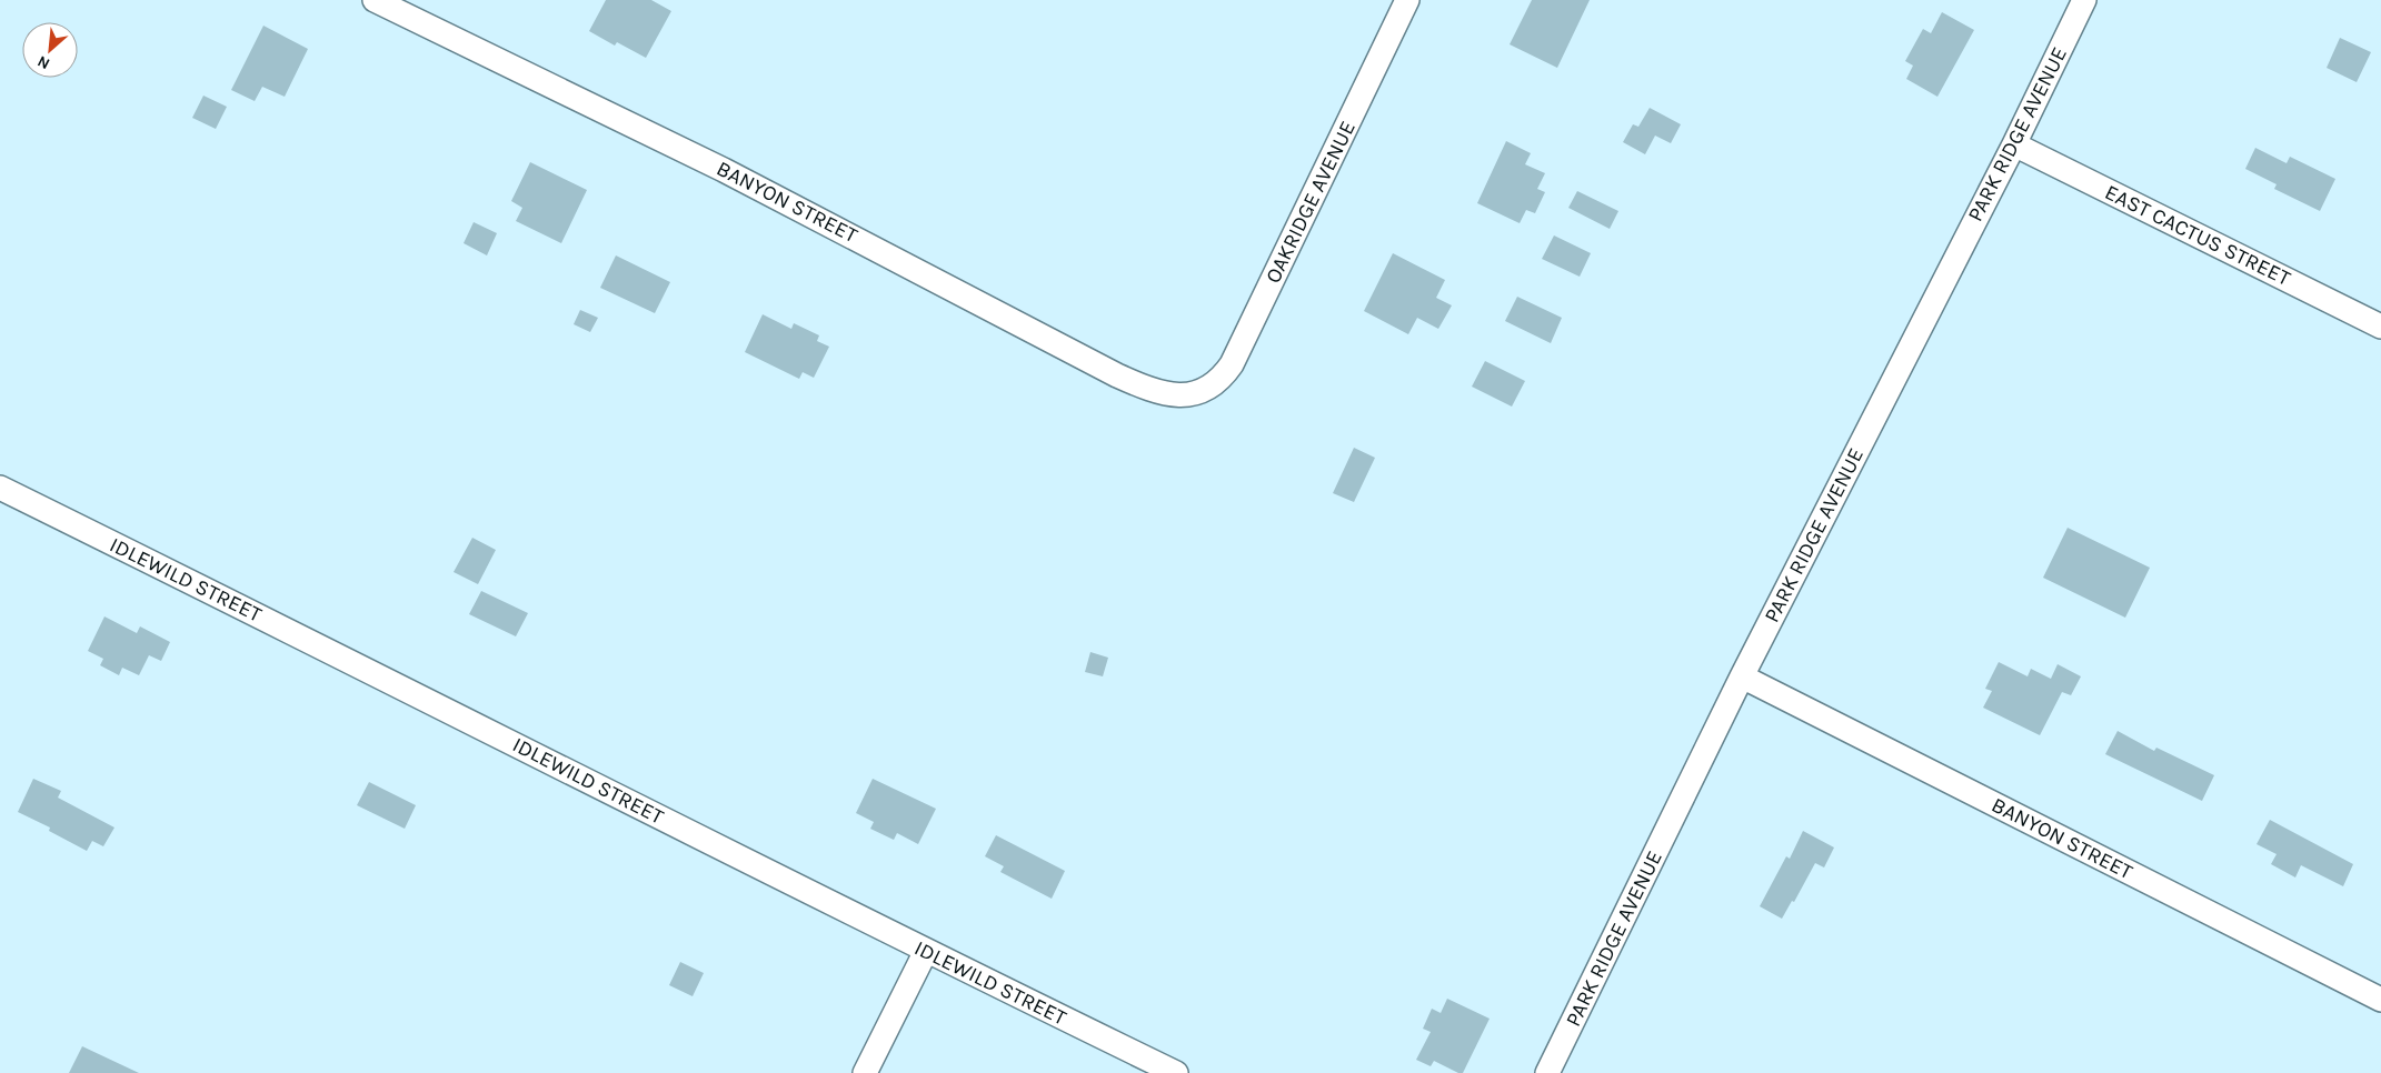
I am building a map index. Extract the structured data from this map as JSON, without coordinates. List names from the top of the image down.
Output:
{
  "streets": {
    "street": [
      "PARK RIDGE AVENUE",
      "BANYON STREET",
      "OAKRIDGE AVENUE",
      "EAST CACTUS STREET",
      "IDLEWILD STREET"
    ]
  },
  "crossings": [
    ["PARK RIDGE AVENUE", "BANYON STREET"],
    ["PARK RIDGE AVENUE", "EAST CACTUS STREET"],
    ["BANYON STREET", "OAKRIDGE AVENUE"]
  ],
  "north": "bottom left"
}
